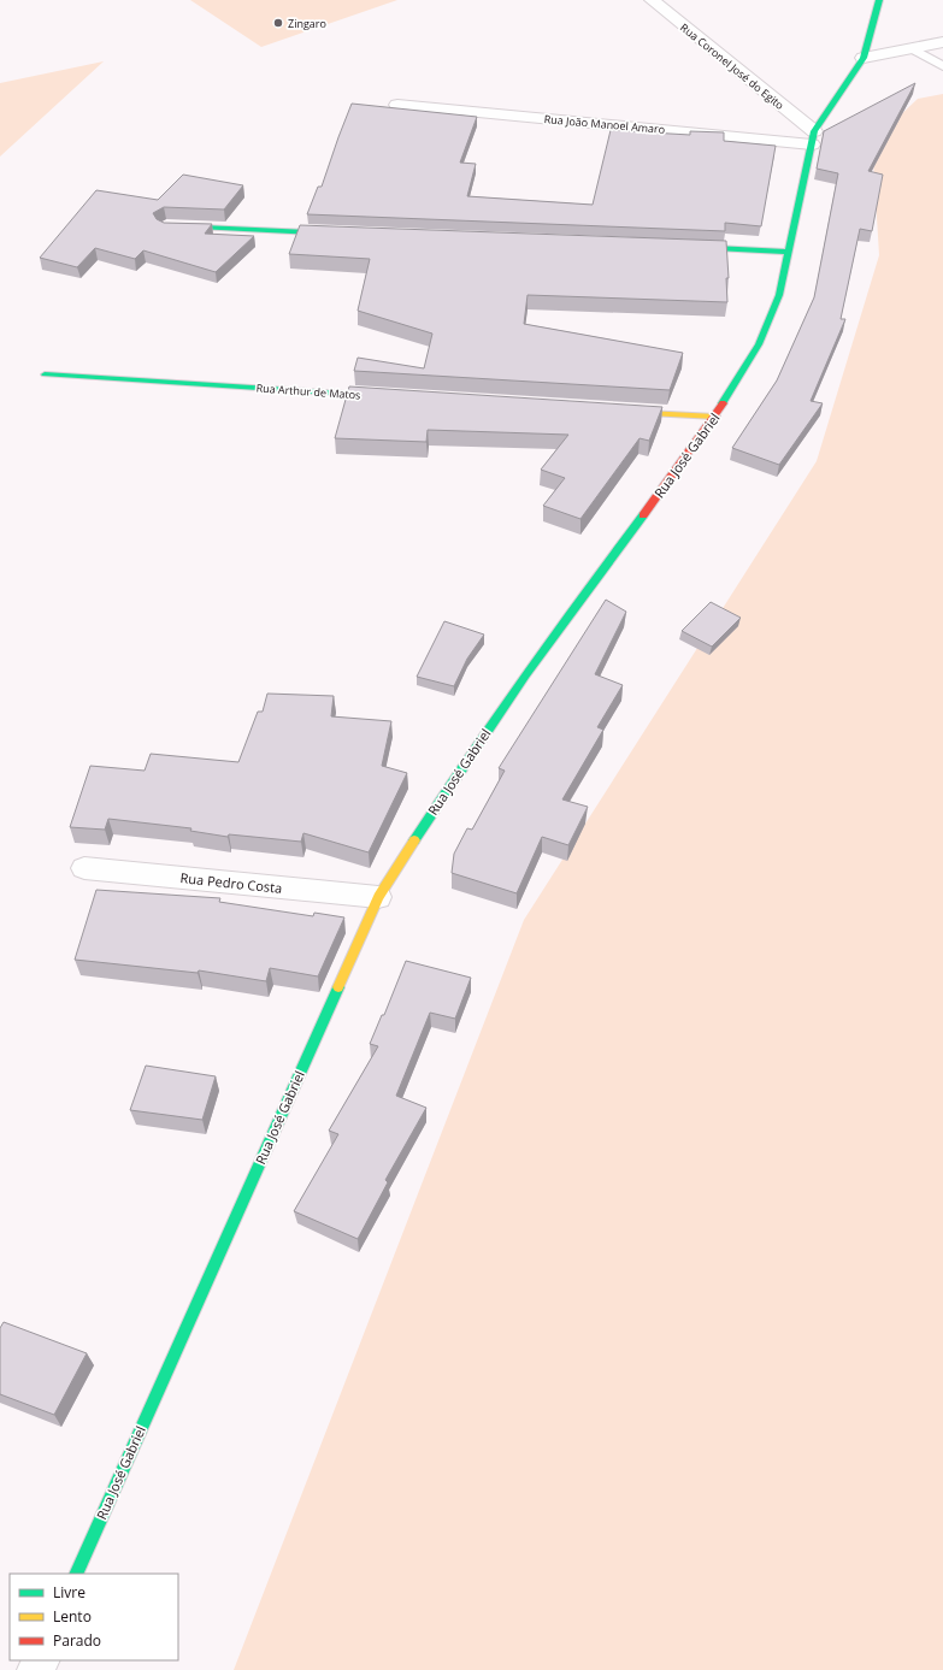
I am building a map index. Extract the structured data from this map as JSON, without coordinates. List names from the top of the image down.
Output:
{
  "streets": {
    "street": [
      "Rua Coronel José do Egito",
      "Rua João Manoel Amaro",
      "Rua Arthur de Matos",
      "Rua José Gabriel",
      "Rua Pedro Costa"
    ]
  },
  "crossings": [
    ["Rua Coronel José do Egito", "Rua João Manoel Amaro"],
    ["Rua Coronel José do Egito", "Rua José Gabriel"],
    ["Rua João Manoel Amaro", "Rua José Gabriel"],
    ["Rua José Gabriel", "Rua Pedro Costa"]
  ],
  "places": ["Zingaro"],
  "legend": ["Livre", "Lento", "Parado"]
}
